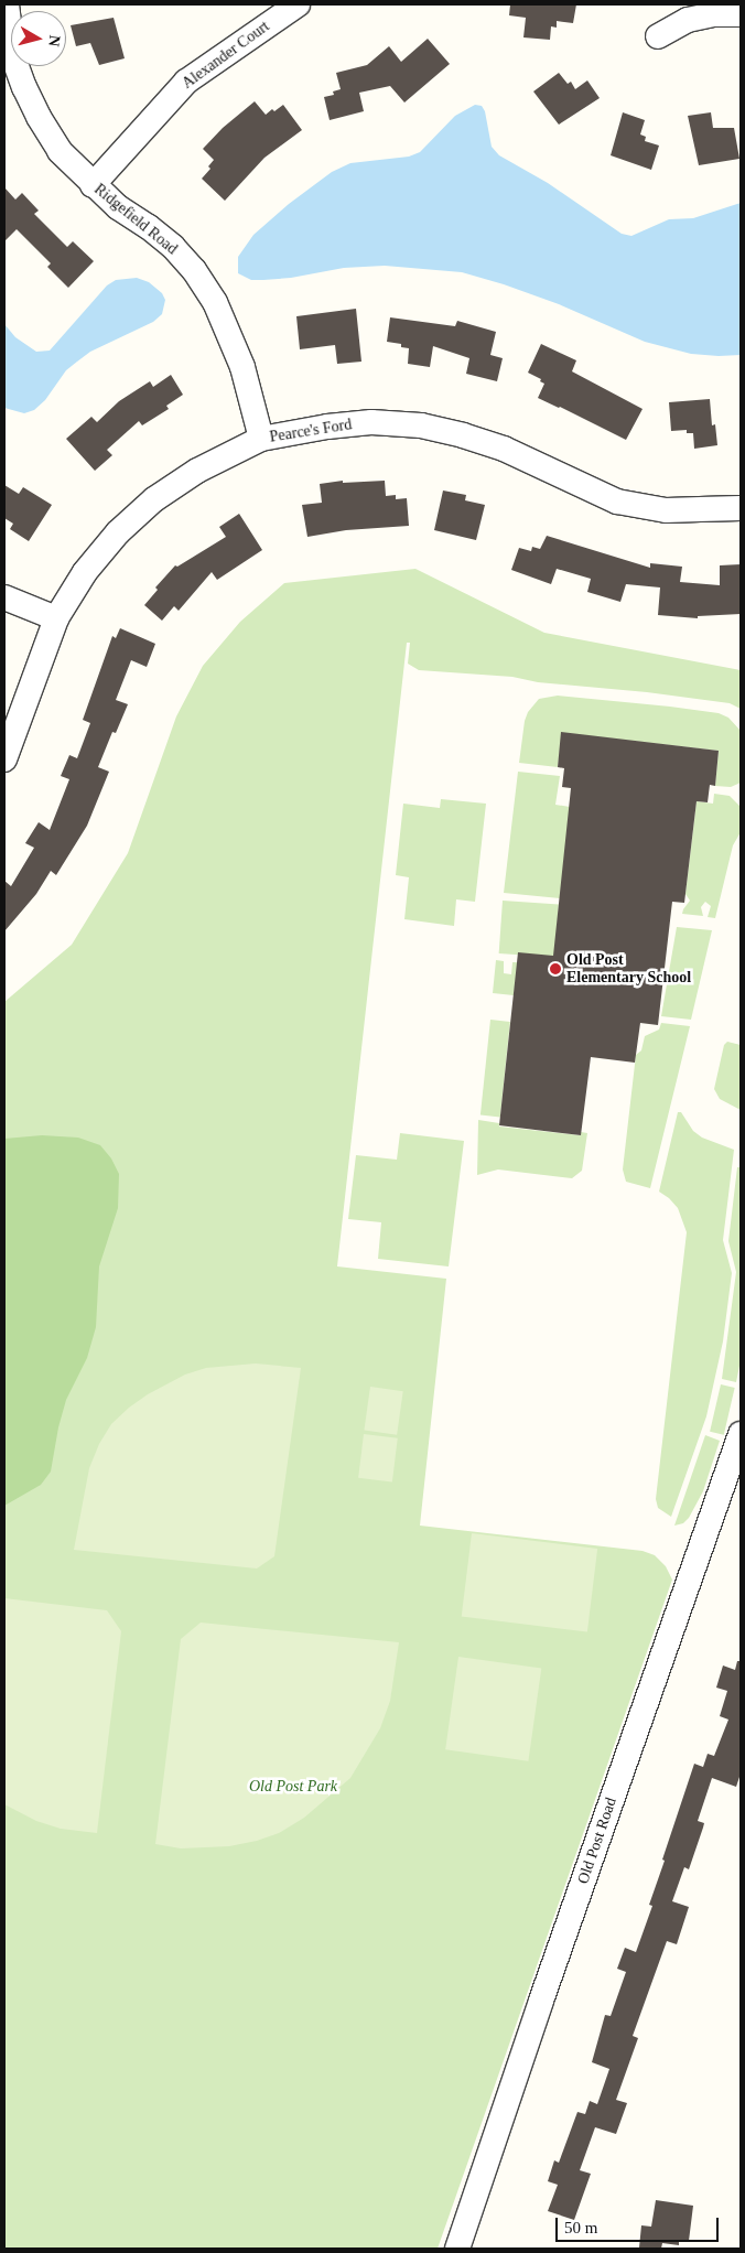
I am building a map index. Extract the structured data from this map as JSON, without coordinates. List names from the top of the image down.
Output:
{
  "streets": {
    "street": [
      "Alexander Court",
      "Ridgefield Road",
      "Pearce's Ford",
      "Old Post Road"
    ]
  },
  "crossings": [
    ["Alexander Court", "Ridgefield Road"],
    ["Ridgefield Road", "Pearce's Ford"]
  ],
  "parks": ["Old Post Park"],
  "places": ["Old Post Elementary School"],
  "scale_bar": "50 m",
  "north": "right"
}
